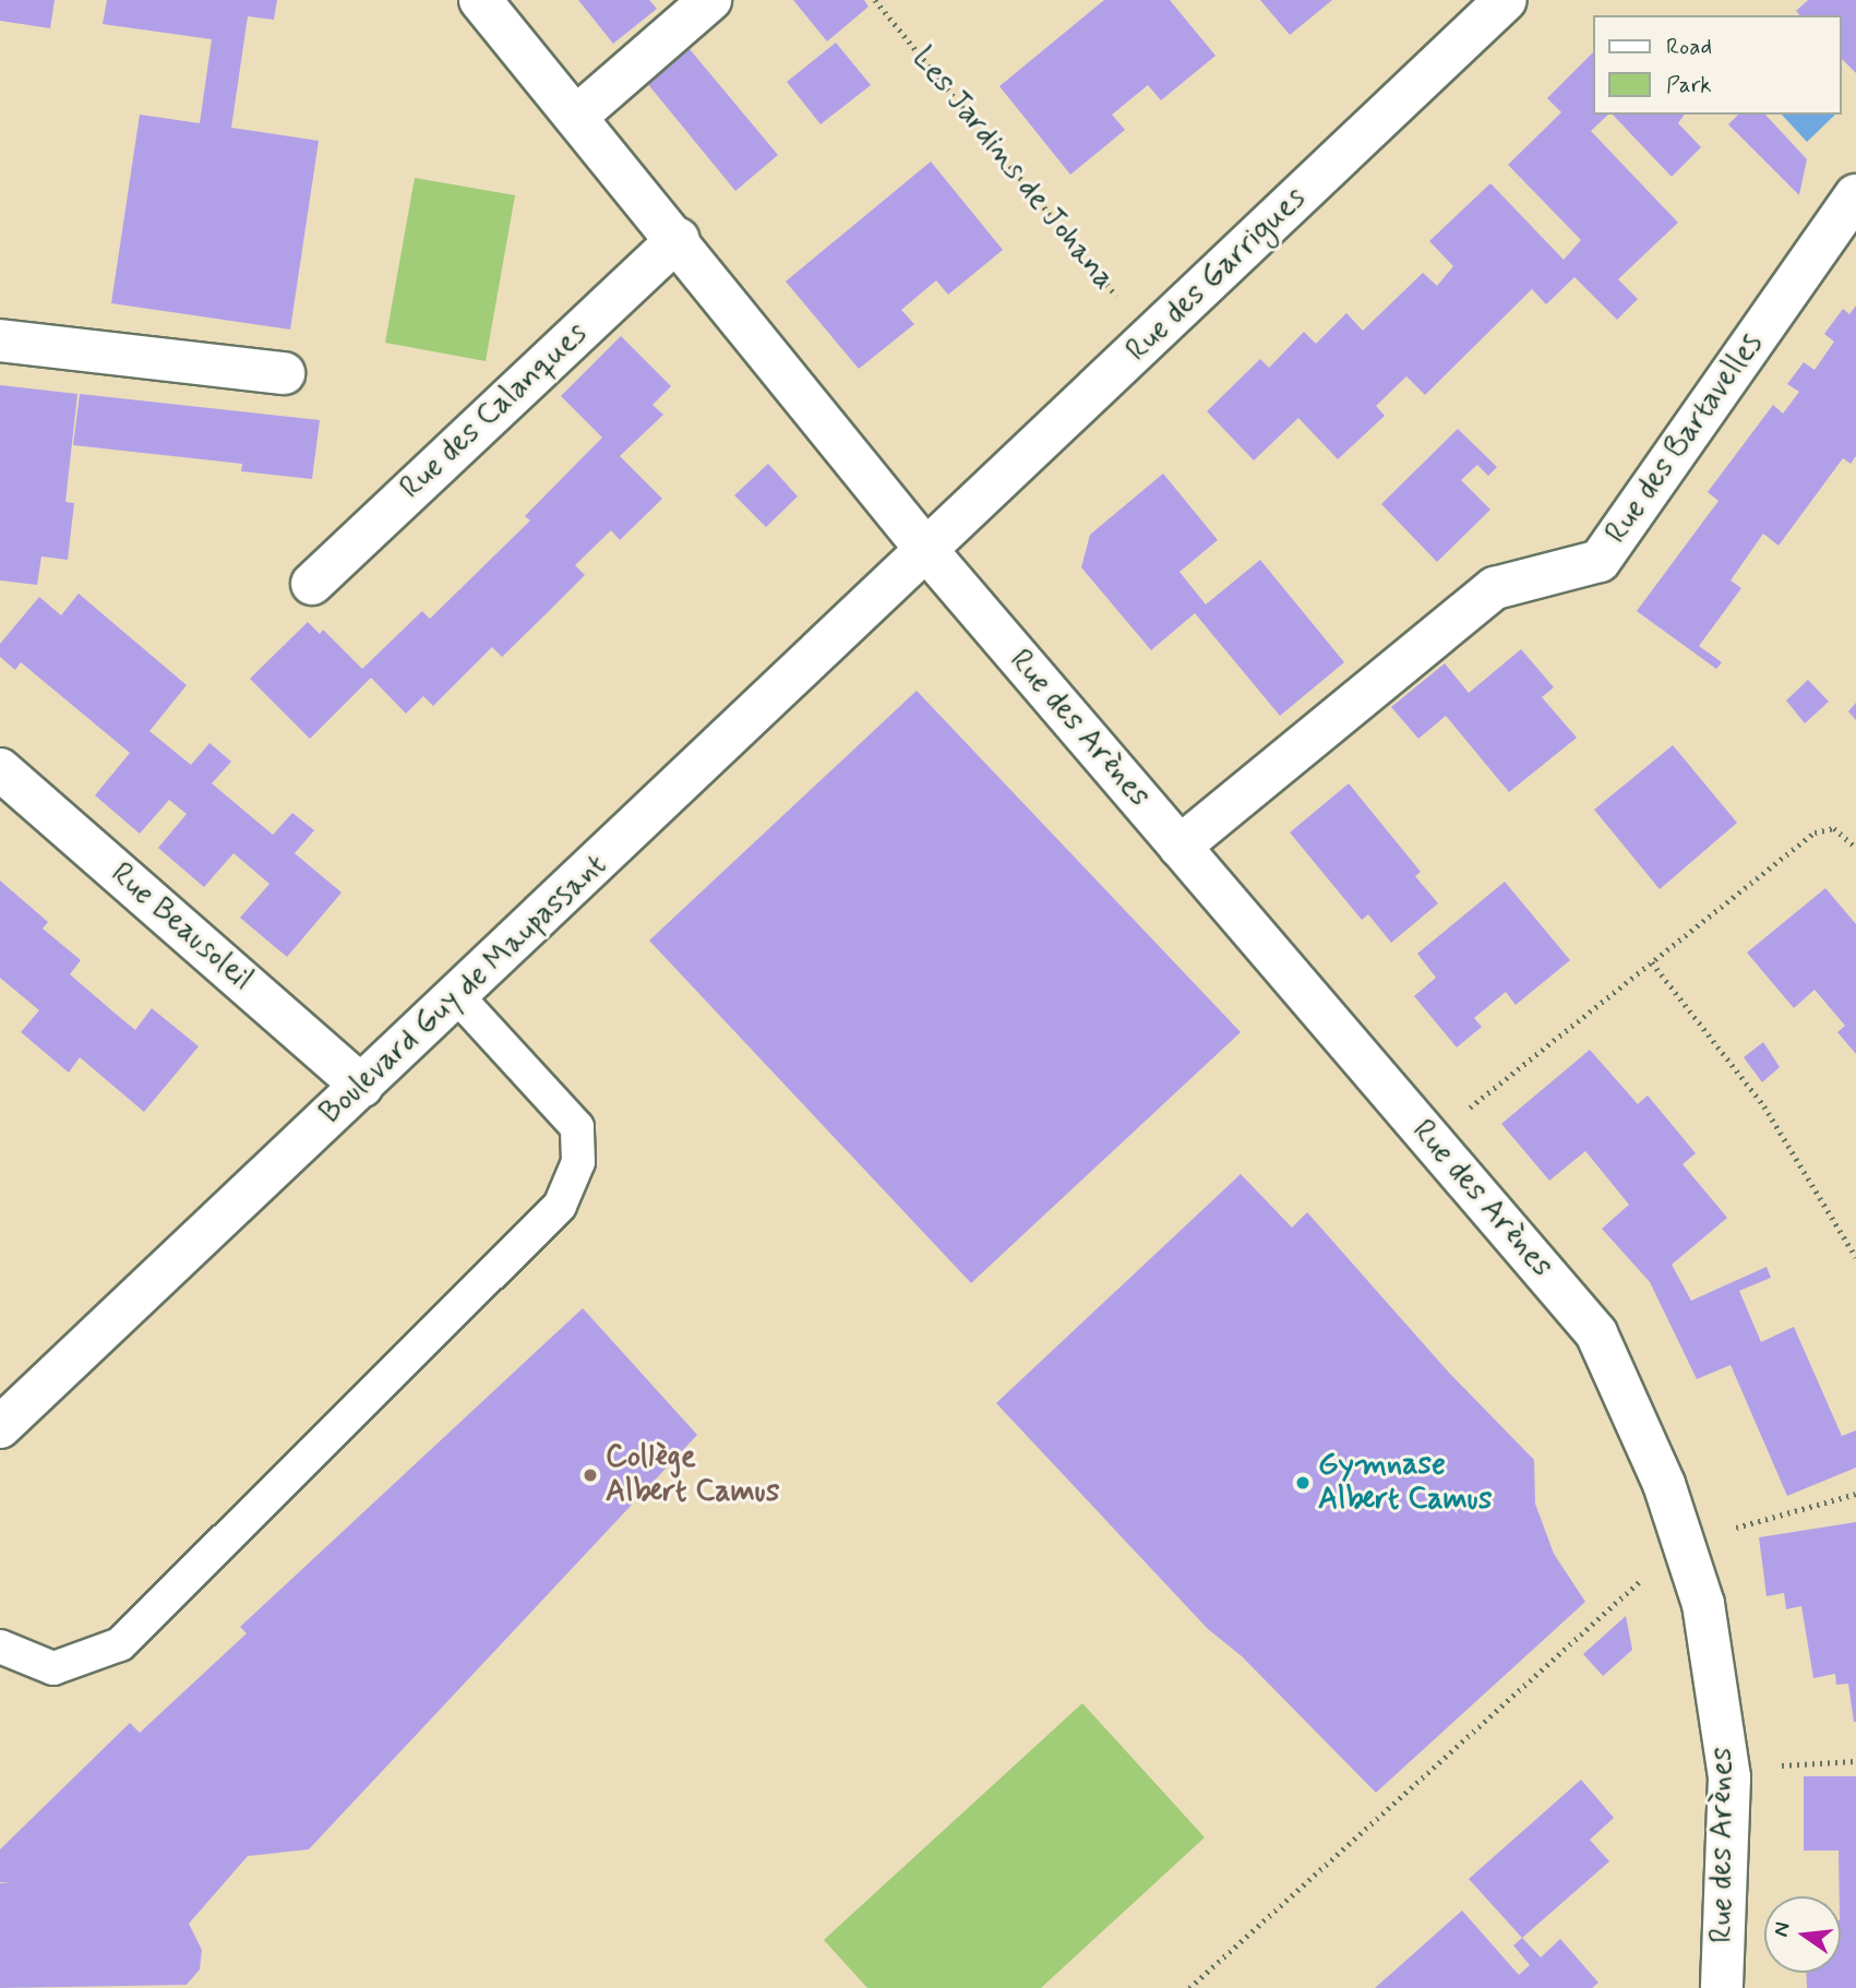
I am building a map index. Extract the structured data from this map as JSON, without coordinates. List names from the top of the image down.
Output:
{
  "streets": {
    "street": [
      "Rue des Garrigues",
      "Rue des Calanques",
      "Rue des Bartavelles",
      "Rue des Arènes",
      "Rue Beausoleil",
      "Boulevard Guy de Maupassant"
    ],
    "path": ["Les Jardins de Johana"]
  },
  "crossings": [
    ["Les Jardins de Johana", "Rue des Garrigues"],
    ["Rue des Garrigues", "Rue des Arènes"],
    ["Rue des Garrigues", "Boulevard Guy de Maupassant"],
    ["Rue des Bartavelles", "Rue des Arènes"],
    ["Rue des Arènes", "Boulevard Guy de Maupassant"],
    ["Rue Beausoleil", "Boulevard Guy de Maupassant"]
  ],
  "places": ["Collège Albert Camus", "Gymnase Albert Camus"],
  "legend": ["Road", "Park"],
  "north": "left"
}
